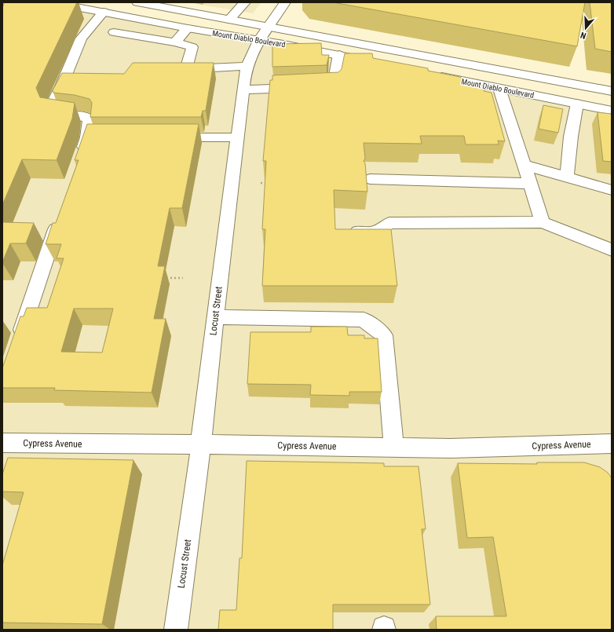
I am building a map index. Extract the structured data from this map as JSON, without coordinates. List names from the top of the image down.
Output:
{
  "streets": {
    "main road": ["Mount Diablo Boulevard", "Locust Street", "Cypress Avenue"]
  },
  "crossings": [
    ["Mount Diablo Boulevard", "Locust Street"],
    ["Locust Street", "Cypress Avenue"]
  ],
  "north": "bottom"
}
